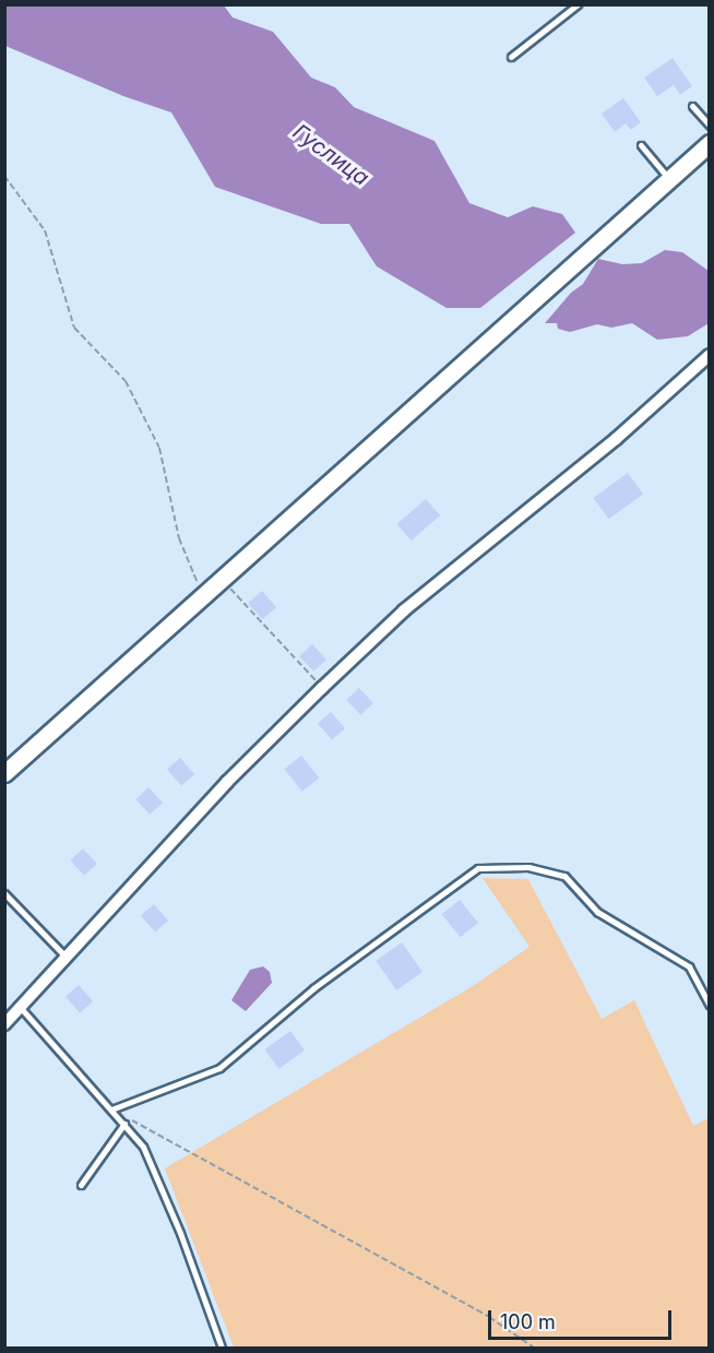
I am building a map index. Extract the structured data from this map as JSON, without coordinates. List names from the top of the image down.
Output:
{
  "water": ["Гуслица"],
  "scale_bar": "100 m"
}
